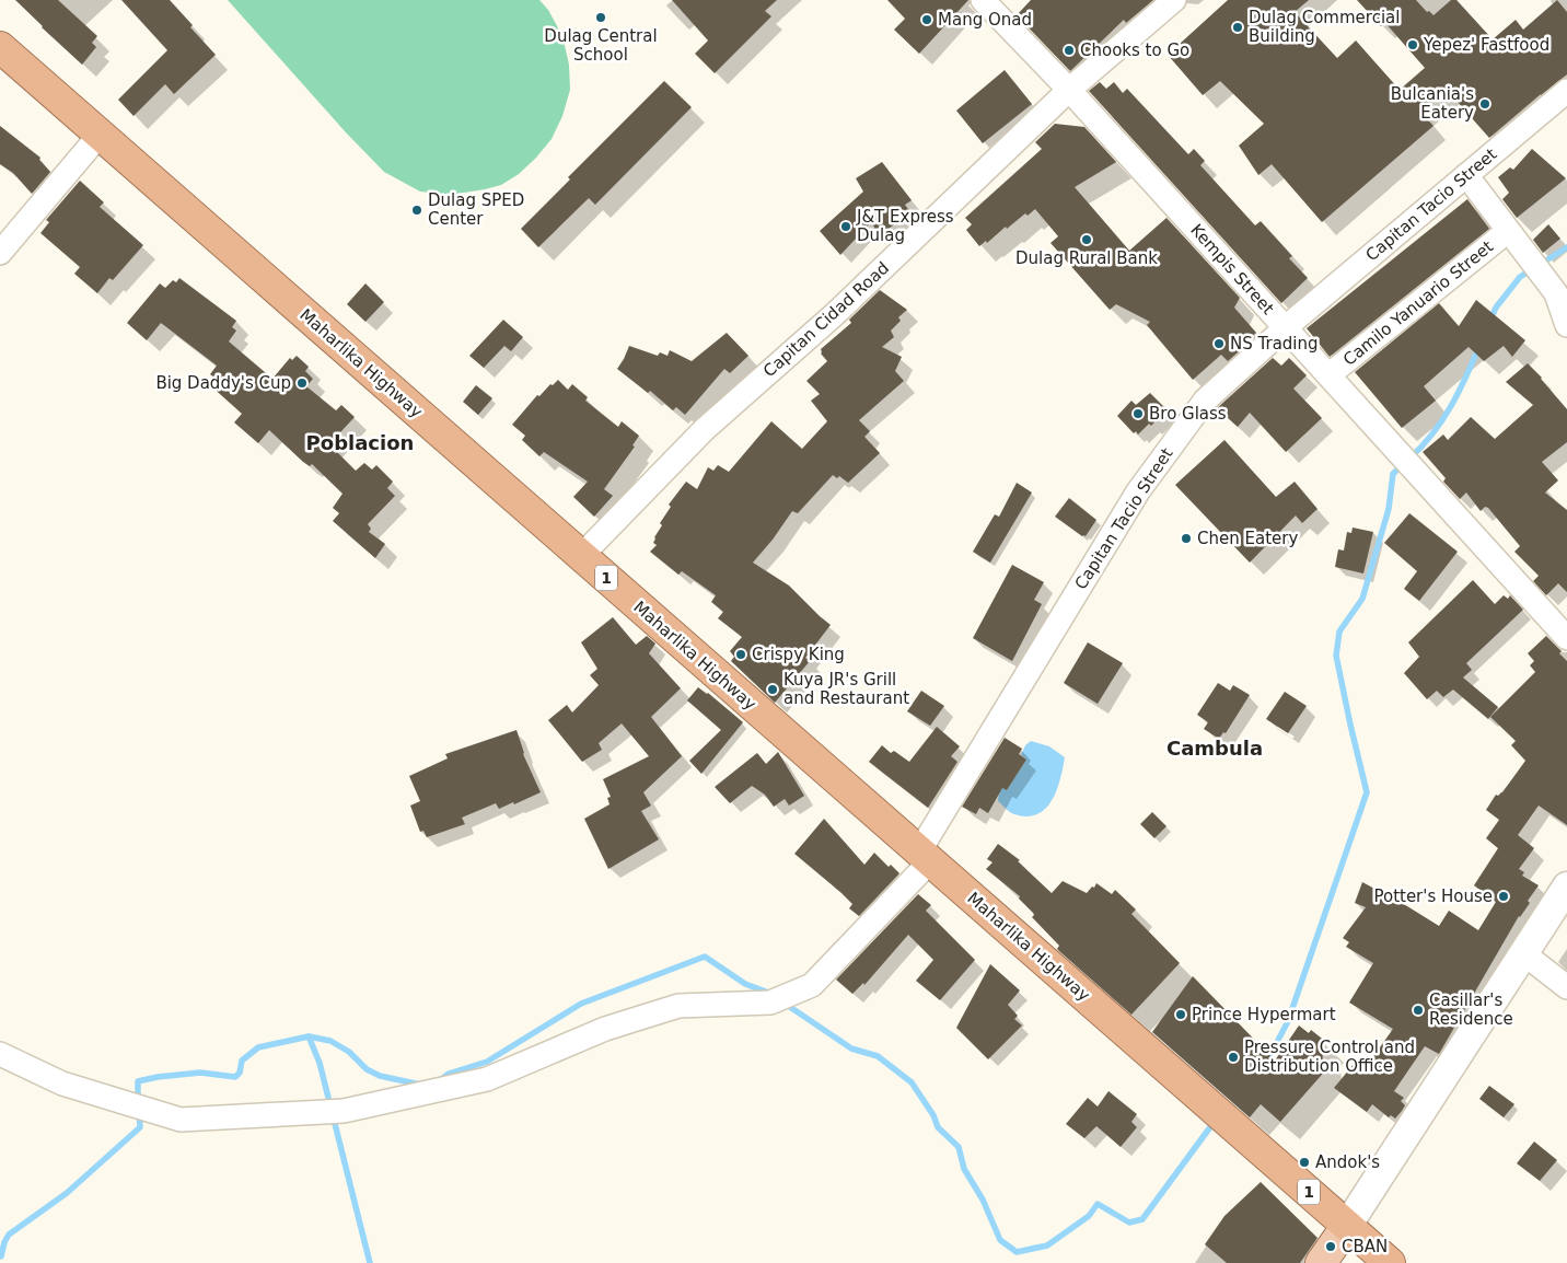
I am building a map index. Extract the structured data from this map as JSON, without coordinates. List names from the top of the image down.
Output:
{
  "streets": {
    "highway": ["Maharlika Highway", "1"],
    "street": [
      "Capitan Tacio Street",
      "Kempis Street",
      "Camilo Yanuario Street",
      "Capitan Cidad Road"
    ]
  },
  "crossings": [
    ["Capitan Tacio Street", "Kempis Street"],
    ["Capitan Tacio Street", "Maharlika Highway"],
    ["Kempis Street", "Camilo Yanuario Street"],
    ["Kempis Street", "Capitan Cidad Road"],
    ["Capitan Cidad Road", "Maharlika Highway"]
  ],
  "districts": ["Poblacion", "Cambula"],
  "places": [
    "Dulag Central School",
    "Mang Onad",
    "Dulag Commercial Building",
    "Yepez' Fastfood",
    "Chooks to Go",
    "Bulcania's Eatery",
    "Dulag SPED Center",
    "J&T Express Dulag",
    "Dulag Rural Bank",
    "NS Trading",
    "Big Daddy's Cup",
    "Bro Glass",
    "Chen Eatery",
    "Crispy King",
    "Kuya JR's Grill and Restaurant",
    "Potter's House",
    "Casillar's Residence",
    "Prince Hypermart",
    "Pressure Control and Distribution Office",
    "Andok's",
    "CBAN"
  ]
}
